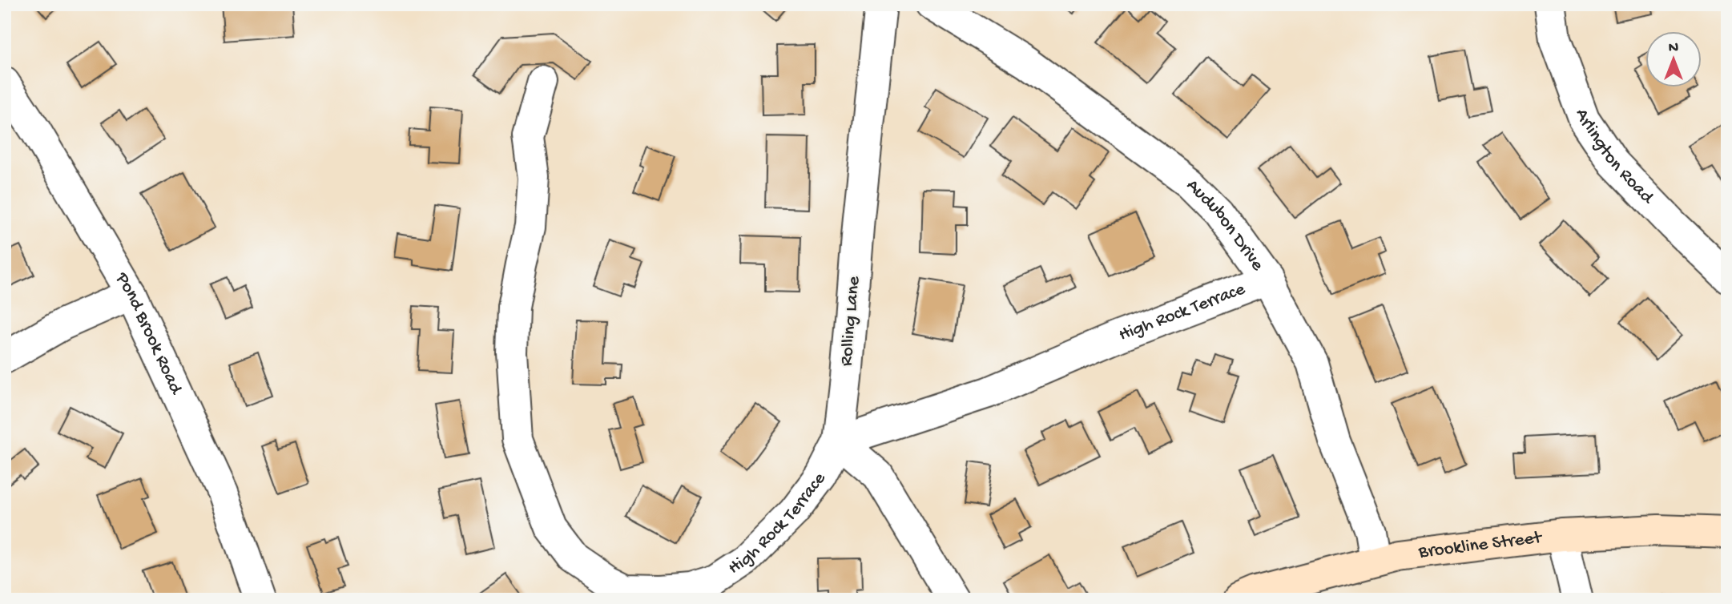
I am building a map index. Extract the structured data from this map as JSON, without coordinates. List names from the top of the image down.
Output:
{
  "streets": {
    "main road": ["Brookline Street"],
    "street": [
      "Arlington Road",
      "Audubon Drive",
      "High Rock Terrace",
      "Rolling Lane",
      "Pond Brook Road"
    ]
  },
  "crossings": [
    ["Audubon Drive", "High Rock Terrace"],
    ["Audubon Drive", "Brookline Street"],
    ["High Rock Terrace", "Rolling Lane"]
  ],
  "north": "top"
}
